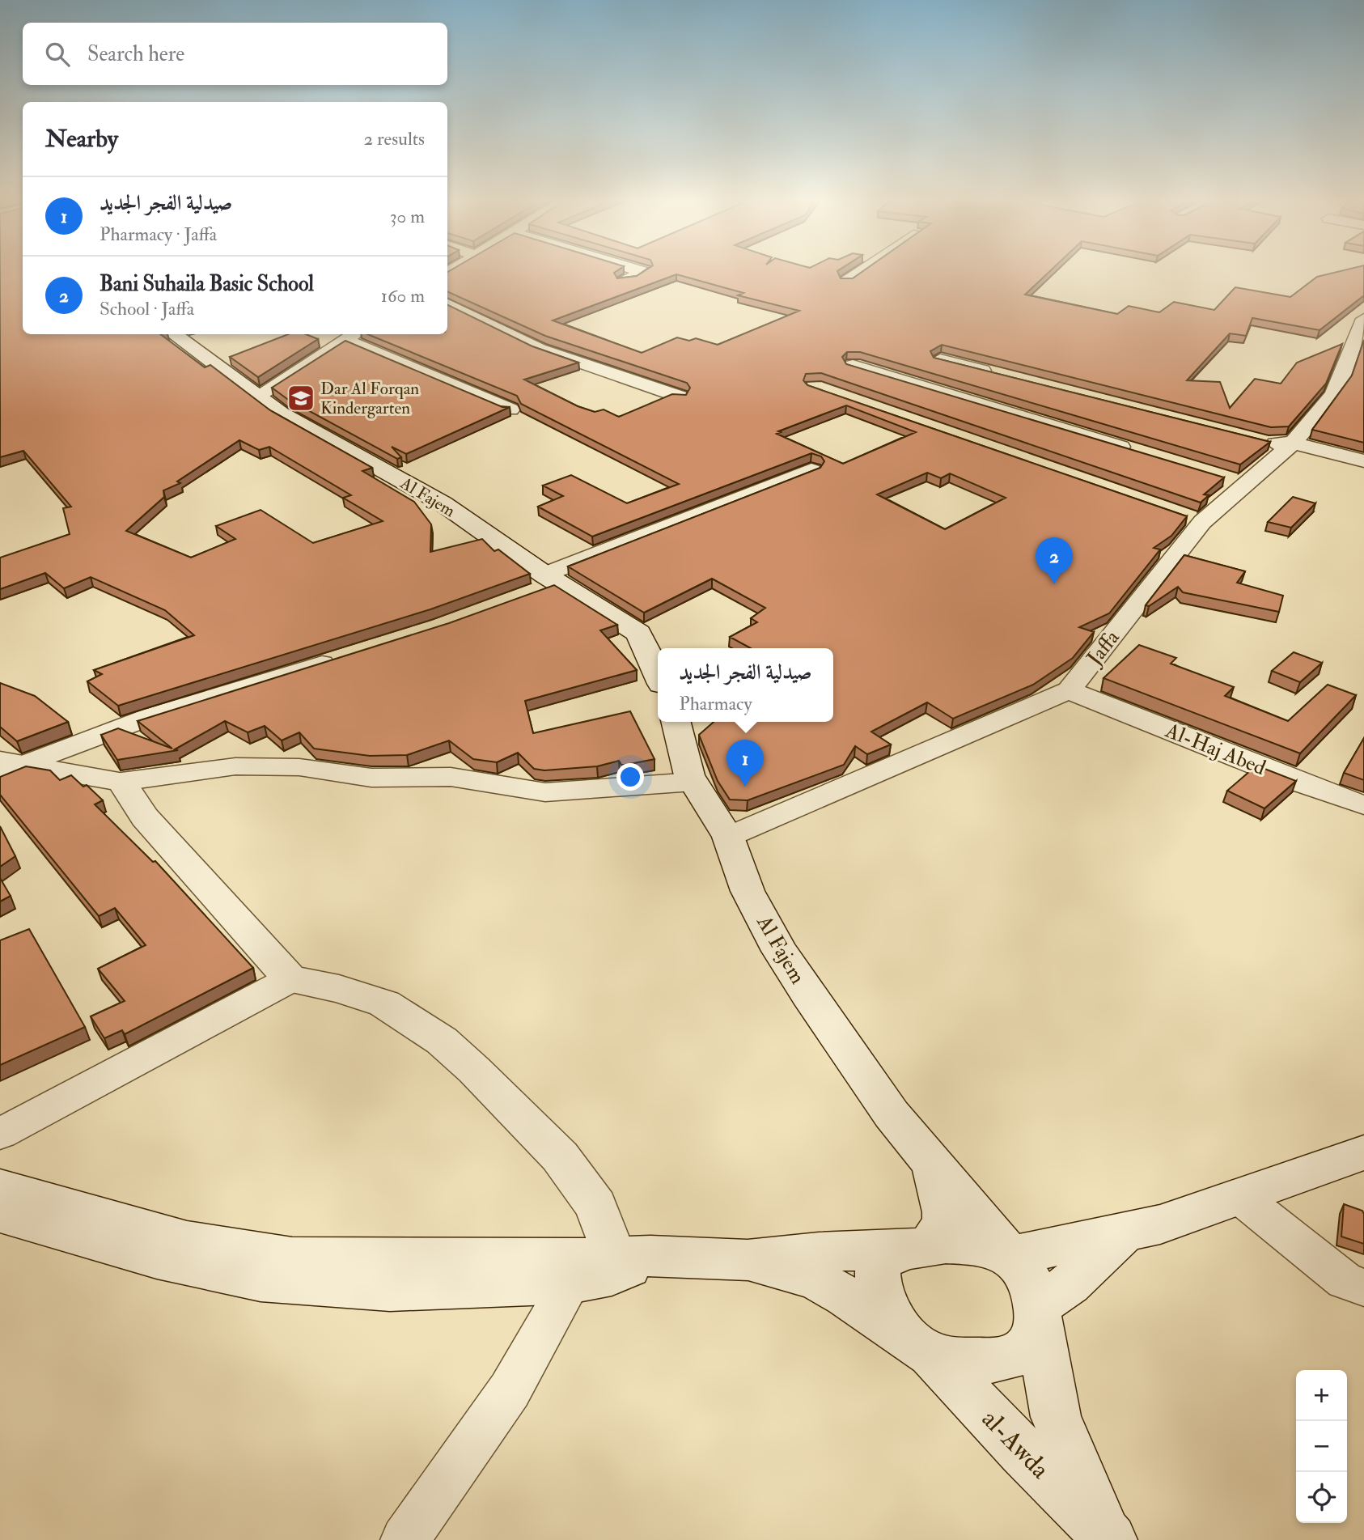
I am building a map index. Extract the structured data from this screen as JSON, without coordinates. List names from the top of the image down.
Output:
{
  "streets": {
    "main road": ["Al Fajem", "al-Awda"],
    "street": ["Jaffa", "Al-Haj Abed"]
  },
  "crossings": [
    ["Al Fajem", "Jaffa"],
    ["Al Fajem", "al-Awda"],
    ["Jaffa", "Al-Haj Abed"]
  ],
  "places": {
    "school or university": ["Dar Al Forqan Kindergarten"]
  },
  "page": {
    "search": "Search here",
    "heading": ["Nearby", "2 results"],
    "list": [
      {
        "mark": "1",
        "name": "صيدلية الفجر الجديد",
        "note": "Pharmacy · Jaffa",
        "value": "30 m"
      },
      {
        "mark": "2",
        "name": "Bani Suhaila Basic School",
        "note": "School · Jaffa",
        "value": "160 m"
      }
    ],
    "pins": ["2", "1"],
    "popup": ["صيدلية الفجر الجديد", "Pharmacy"],
    "map_buttons": ["+", "−"]
  }
}
